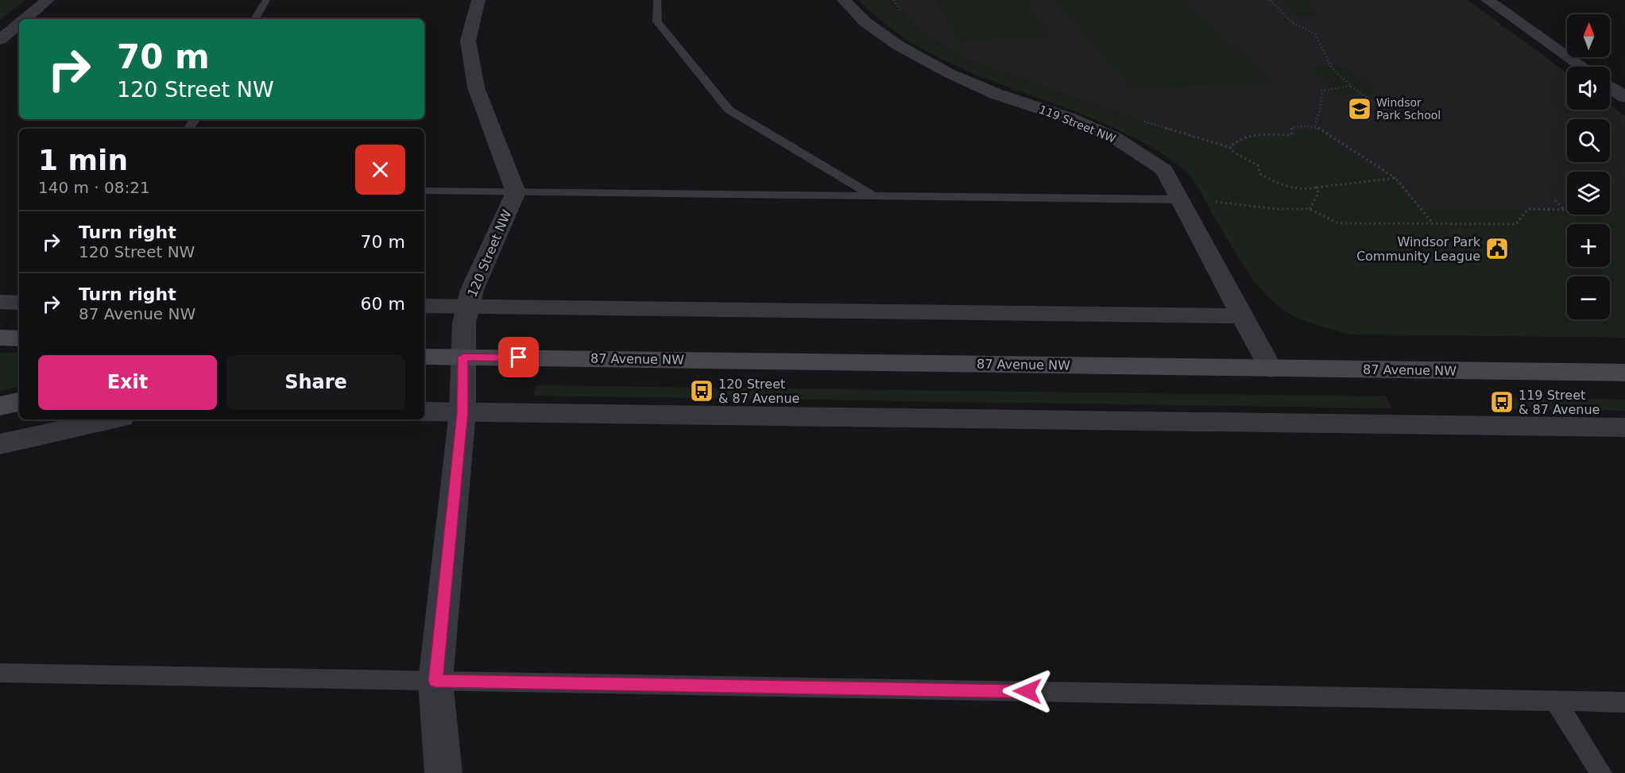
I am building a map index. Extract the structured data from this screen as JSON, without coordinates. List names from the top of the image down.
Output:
{
  "streets": {
    "main road": ["87 Avenue NW"],
    "street": ["119 Street NW", "120 Street NW"]
  },
  "crossings": [
    ["119 Street NW", "87 Avenue NW"],
    ["120 Street NW", "87 Avenue NW"]
  ],
  "places": {
    "school or university": ["Windsor Park School"],
    "public building": ["Windsor Park Community League"],
    "bus stop": ["120 Street & 87 Avenue", "119 Street & 87 Avenue"]
  },
  "north": "top",
  "page": {
    "map_buttons": ["+", "−"],
    "turn": ["70 m", "120 Street NW"],
    "heading": ["1 min", "140 m · 08:21"],
    "list": [
      {
        "name": "Turn right",
        "note": "120 Street NW",
        "value": "70 m"
      },
      {
        "name": "Turn right",
        "note": "87 Avenue NW",
        "value": "60 m"
      }
    ],
    "buttons": ["Exit", "Share"]
  }
}
